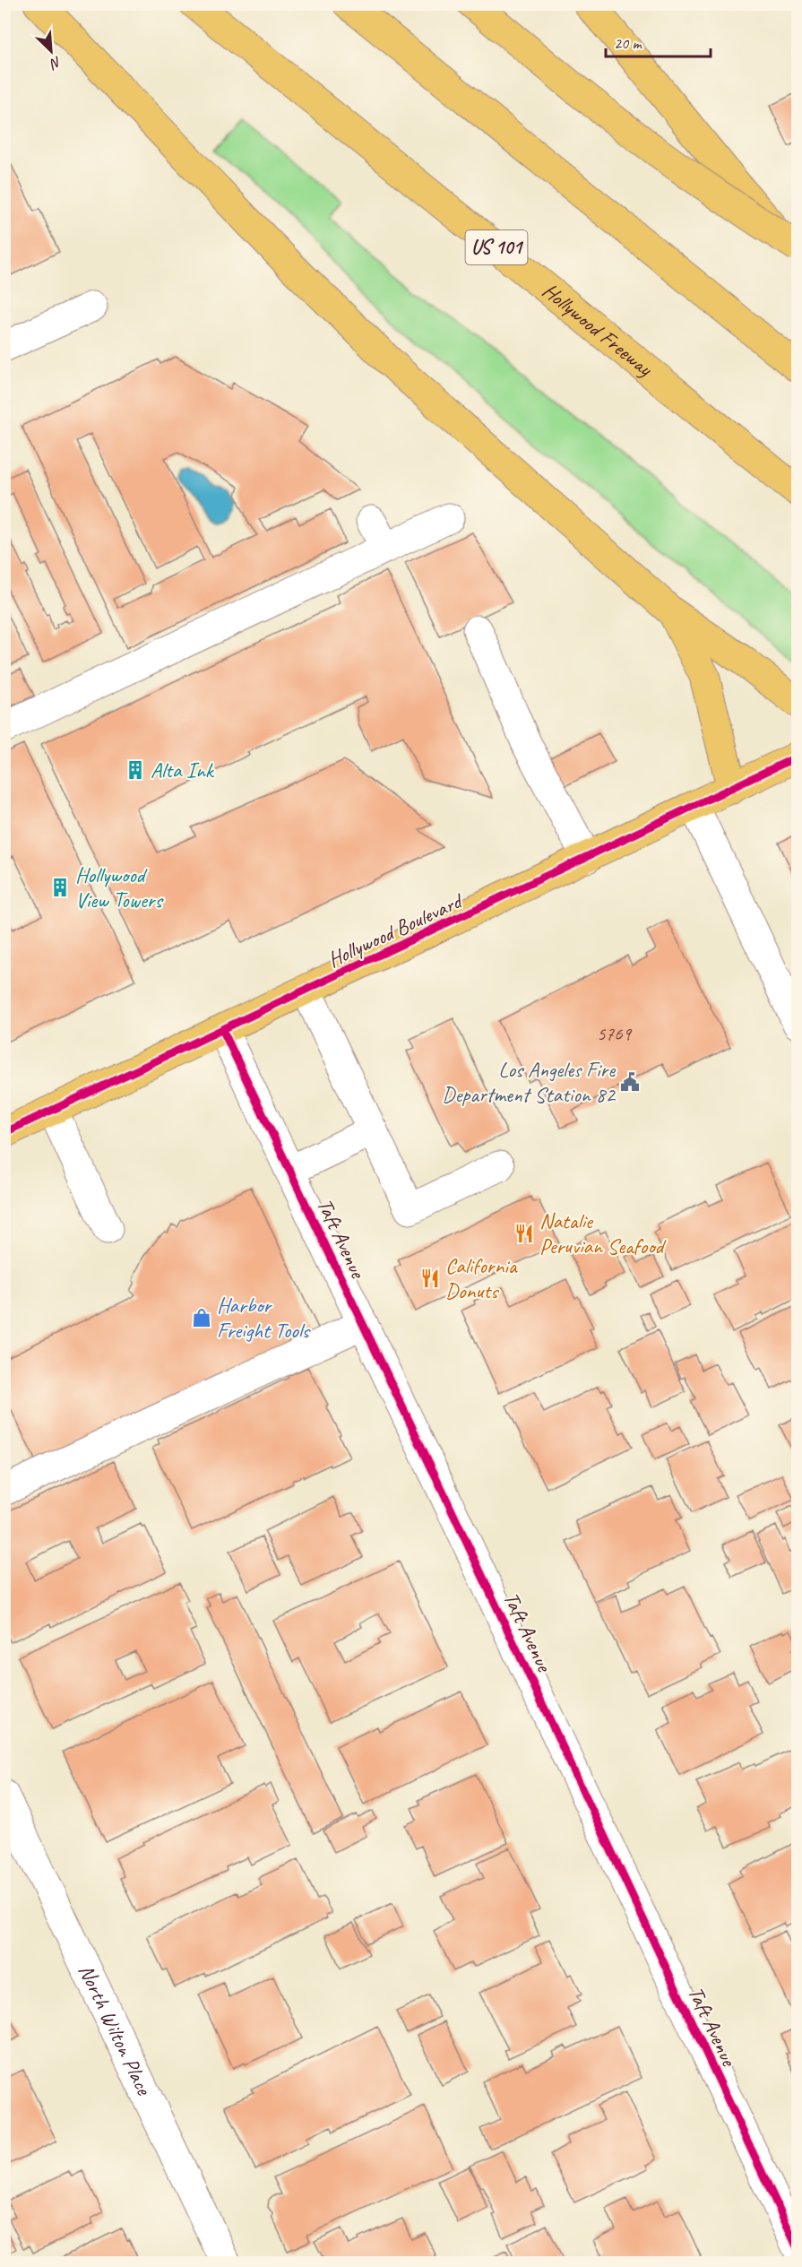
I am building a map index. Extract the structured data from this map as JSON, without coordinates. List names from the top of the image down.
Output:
{
  "streets": {
    "main road": ["US 101", "Hollywood Freeway", "Hollywood Boulevard"],
    "street": ["Taft Avenue", "North Wilton Place"]
  },
  "crossings": [
    ["Hollywood Boulevard", "Taft Avenue"]
  ],
  "places": {
    "building": ["Alta Ink", "Hollywood View Towers"],
    "public building": ["Los Angeles Fire Department Station 82"],
    "restaurant": ["Natalie Peruvian Seafood", "California Donuts"],
    "shop": ["Harbor Freight Tools"]
  },
  "house_numbers": ["5769"],
  "scale_bar": "20 m",
  "north": "bottom right"
}
